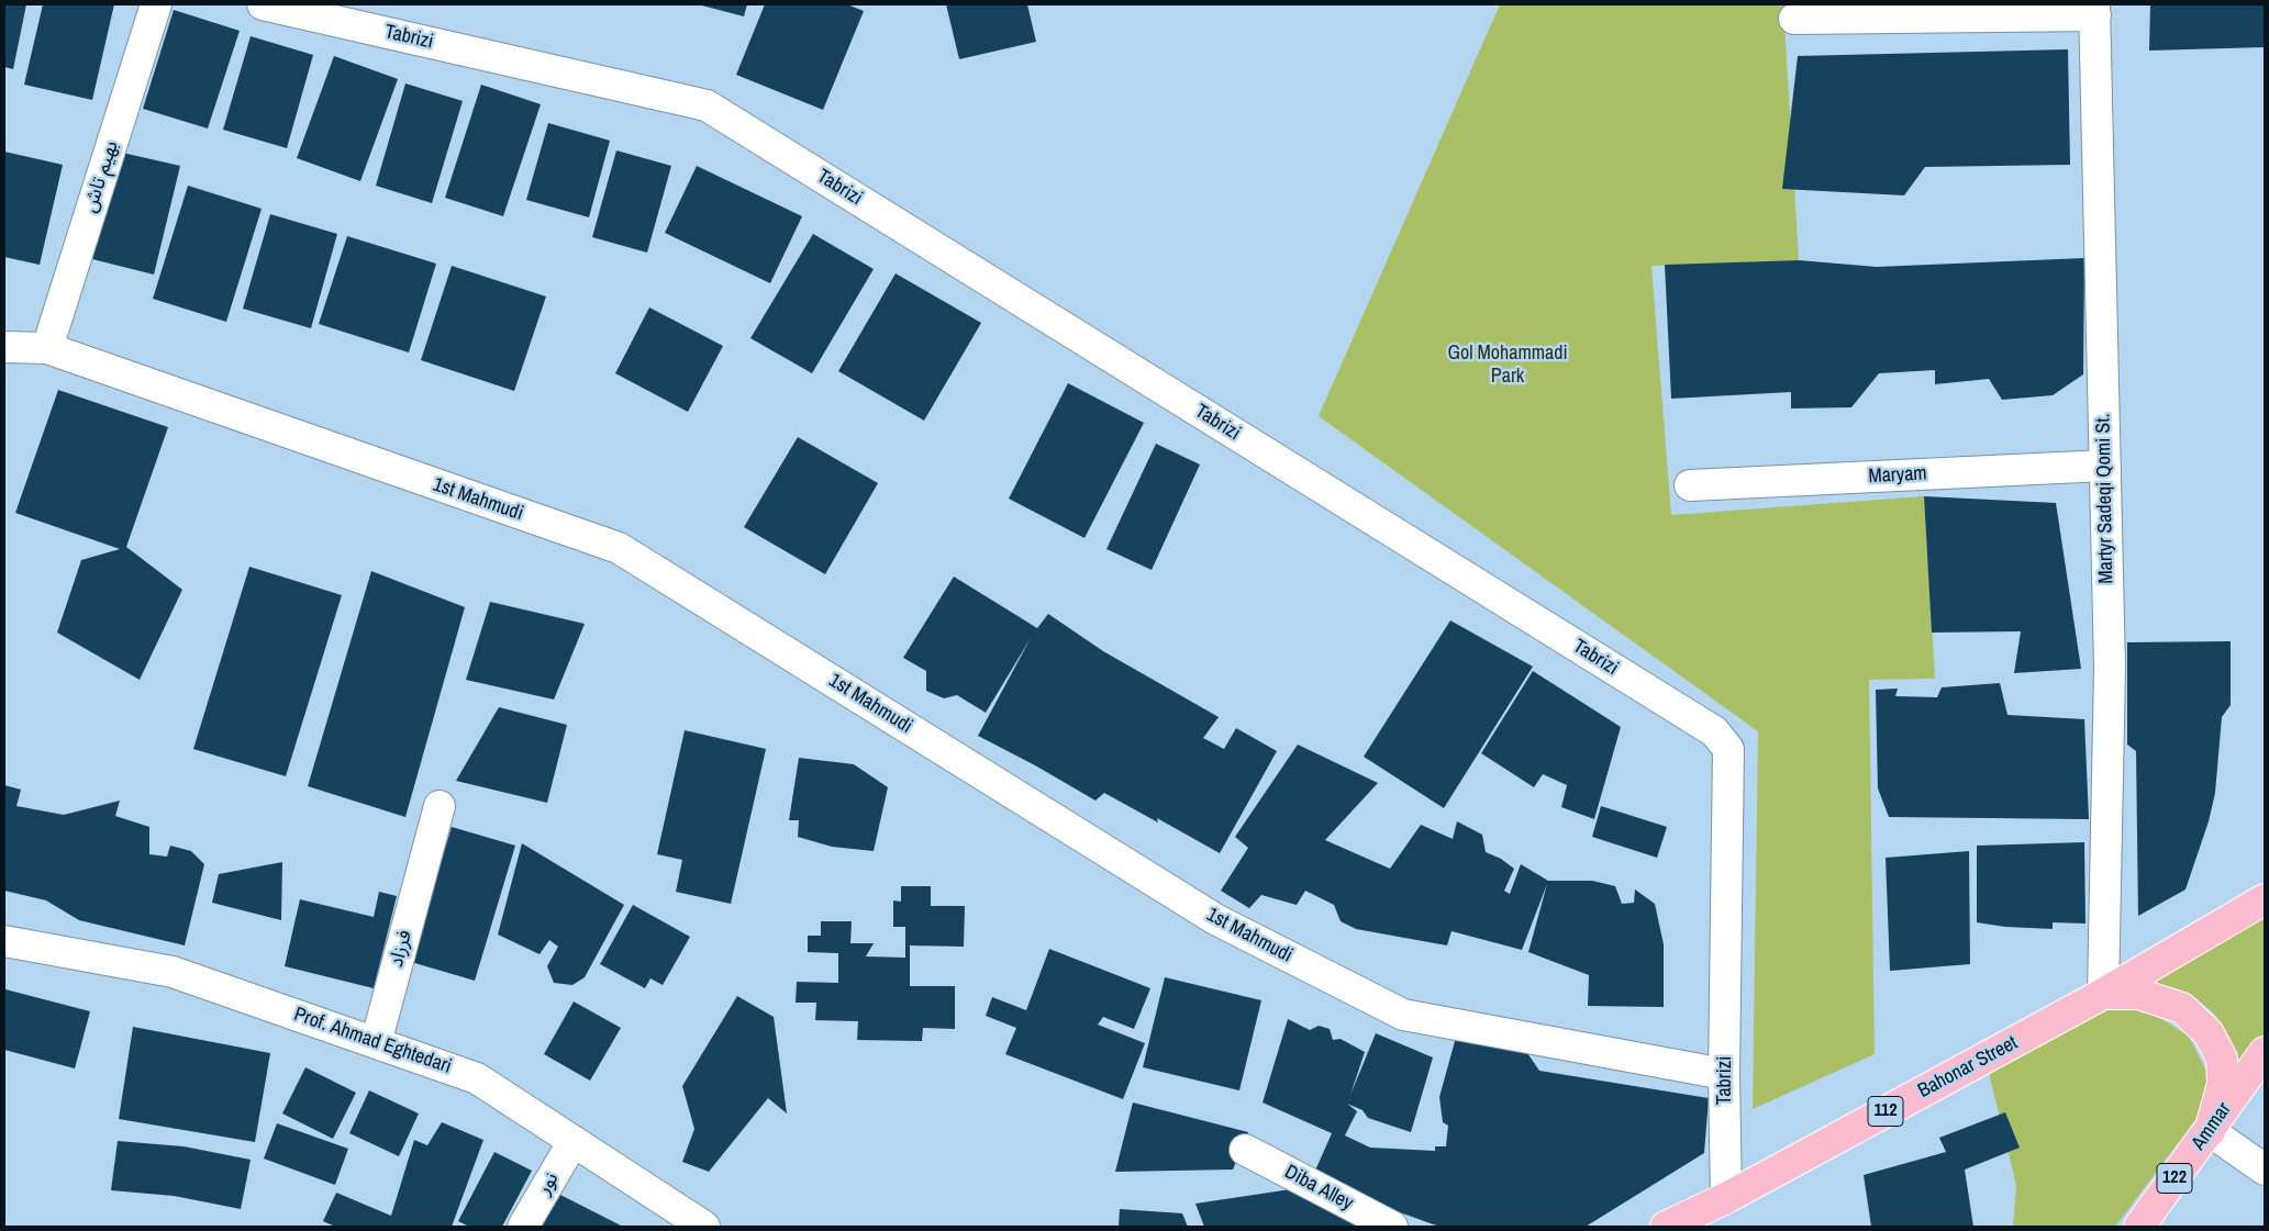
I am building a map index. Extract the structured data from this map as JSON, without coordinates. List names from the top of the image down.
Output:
{
  "streets": {
    "main road": [
      "Bahonar Street",
      "112",
      "Ammar",
      "122"
    ],
    "street": [
      "Tabrizi",
      "بهیم تاش",
      "Maryam",
      "Martyr Sadeqi Qomi St.",
      "1st Mahmudi",
      "فرزاد",
      "Prof. Ahmad Eghtedari",
      "نور",
      "Diba Alley"
    ]
  },
  "crossings": [
    ["Tabrizi", "1st Mahmudi"],
    ["Tabrizi", "Bahonar Street"],
    ["بهیم تاش", "1st Mahmudi"],
    ["Maryam", "Martyr Sadeqi Qomi St."],
    ["Martyr Sadeqi Qomi St.", "Bahonar Street"],
    ["Martyr Sadeqi Qomi St.", "112"],
    ["فرزاد", "Prof. Ahmad Eghtedari"],
    ["Prof. Ahmad Eghtedari", "نور"],
    ["Bahonar Street", "112"],
    ["112", "Ammar"]
  ],
  "parks": ["Gol Mohammadi Park"]
}
